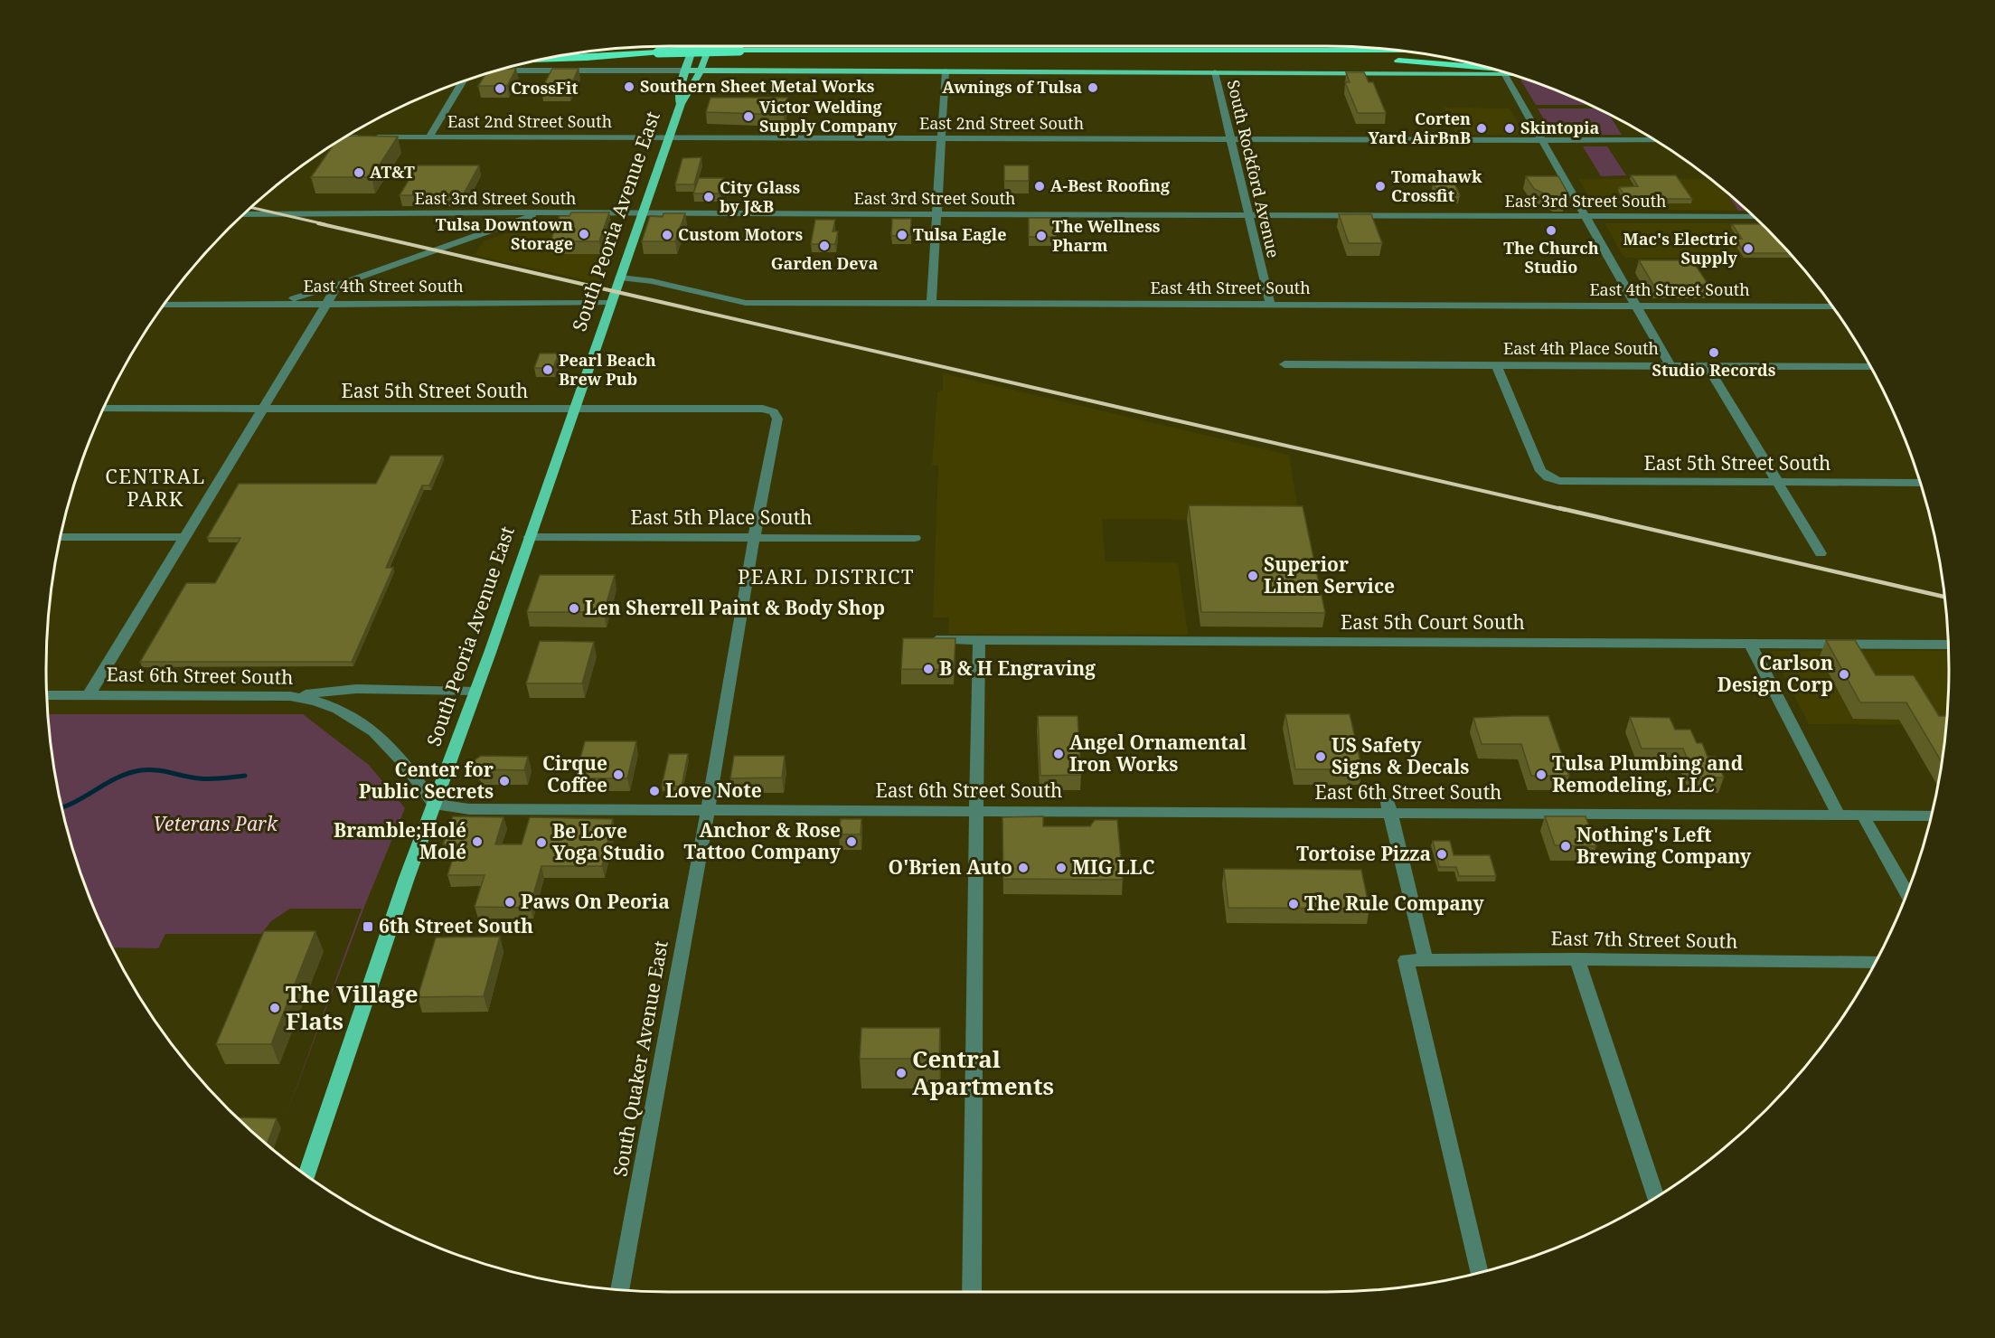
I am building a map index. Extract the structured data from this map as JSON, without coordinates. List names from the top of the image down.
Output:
{
  "streets": {
    "main road": ["South Peoria Avenue East"],
    "street": [
      "East 2nd Street South",
      "South Rockford Avenue",
      "East 3rd Street South",
      "East 4th Street South",
      "East 4th Place South",
      "East 5th Street South",
      "East 5th Place South",
      "East 5th Court South",
      "East 6th Street South",
      "East 7th Street South",
      "South Quaker Avenue East"
    ]
  },
  "crossings": [
    ["East 2nd Street South", "South Rockford Avenue"],
    ["East 2nd Street South", "South Peoria Avenue East"],
    ["South Rockford Avenue", "East 3rd Street South"],
    ["South Rockford Avenue", "East 4th Street South"],
    ["East 3rd Street South", "South Peoria Avenue East"],
    ["South Peoria Avenue East", "East 4th Street South"],
    ["South Peoria Avenue East", "East 5th Street South"],
    ["South Peoria Avenue East", "East 5th Place South"],
    ["South Peoria Avenue East", "East 6th Street South"],
    ["East 4th Place South", "East 5th Street South"],
    ["East 5th Street South", "South Quaker Avenue East"],
    ["East 5th Place South", "South Quaker Avenue East"],
    ["East 6th Street South", "South Quaker Avenue East"]
  ],
  "districts": ["CENTRAL PARK", "PEARL DISTRICT"],
  "parks": ["Veterans Park"],
  "places": {
    "other": [
      "Southern Sheet Metal Works",
      "Awnings of Tulsa",
      "CrossFit",
      "Victor Welding Supply Company",
      "Corten Yard AirBnB",
      "Skintopia",
      "AT&T",
      "A-Best Roofing",
      "Tomahawk Crossfit",
      "City Glass by J&B",
      "The Church Studio",
      "Tulsa Downtown Storage",
      "Custom Motors",
      "Tulsa Eagle",
      "The Wellness Pharm",
      "Garden Deva",
      "Mac's Electric Supply",
      "Studio Records",
      "Pearl Beach Brew Pub",
      "Superior Linen Service",
      "Len Sherrell Paint & Body Shop",
      "B & H Engraving",
      "Carlson Design Corp",
      "Angel Ornamental Iron Works",
      "US Safety Signs & Decals",
      "Cirque Coffee",
      "Tulsa Plumbing and Remodeling, LLC",
      "Center for Public Secrets",
      "Love Note",
      "Bramble;Holé Molé",
      "Anchor & Rose Tattoo Company",
      "Be Love Yoga Studio",
      "Nothing's Left Brewing Company",
      "Tortoise Pizza",
      "O'Brien Auto",
      "MIG LLC",
      "Paws On Peoria",
      "The Rule Company",
      "The Village Flats",
      "Central Apartments"
    ],
    "transit": ["6th Street South"]
  }
}
